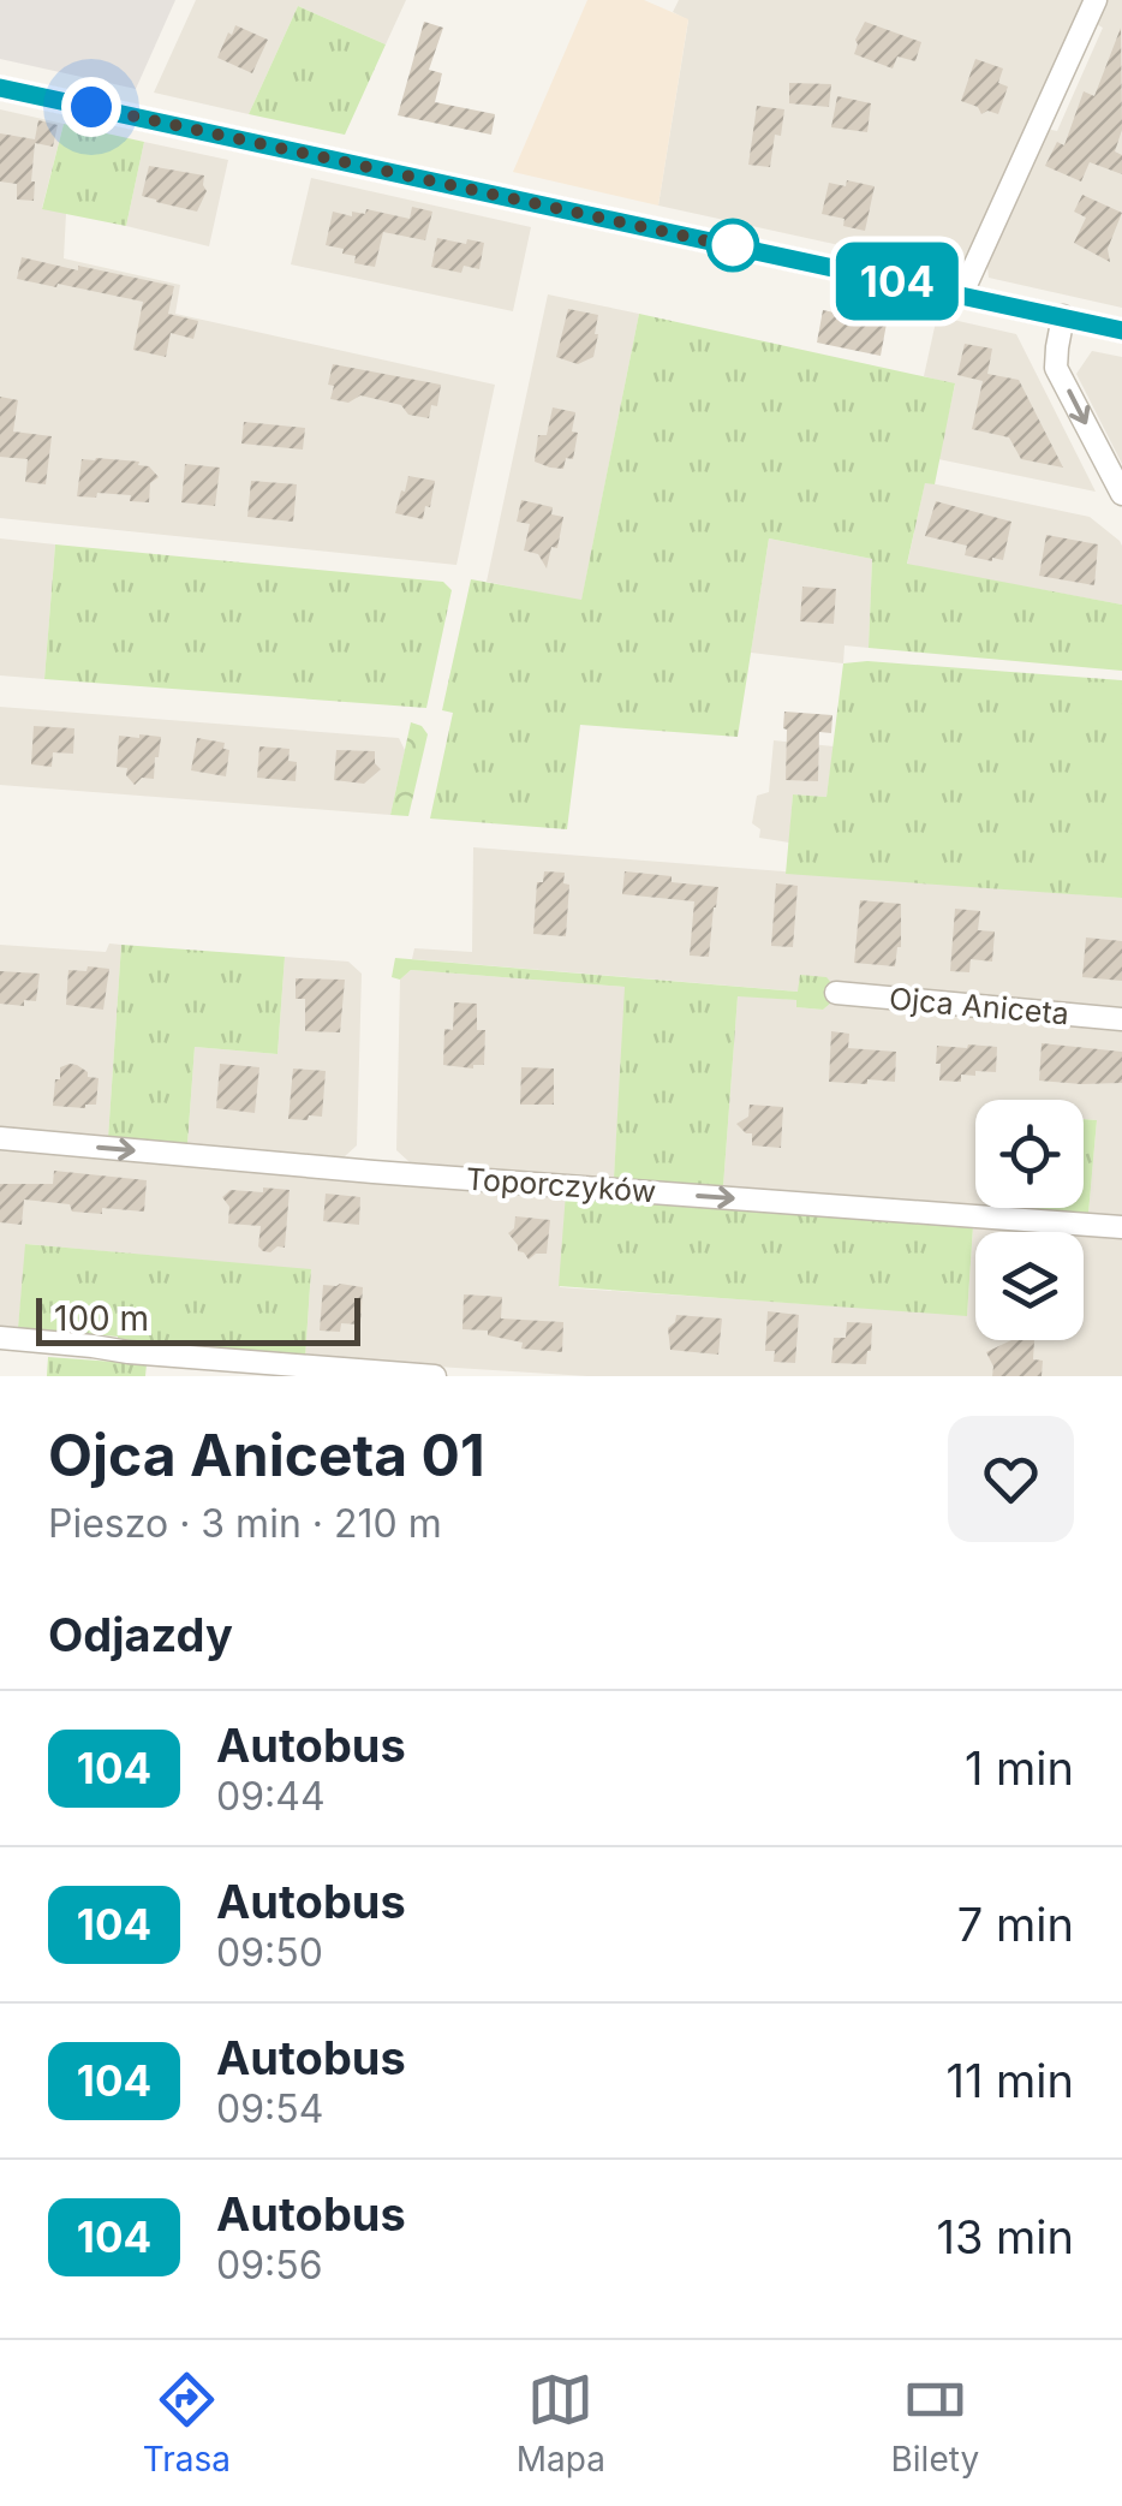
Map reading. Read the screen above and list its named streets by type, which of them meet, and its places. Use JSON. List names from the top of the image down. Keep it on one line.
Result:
{"streets":{"street":["Ojca Aniceta","Toporczyków"]},"one_way":["Toporczyków"],"lines":["bus line 104"],"scale_bar":"100 m","page":{"on_map":"104","scale":"100 m","heading":[["Ojca Aniceta 01","Pieszo · 3 min · 210 m"],"Odjazdy"],"list":[{"mark":"104","name":"Autobus","note":"09:44","value":"1 min"},{"mark":"104","name":"Autobus","note":"09:50","value":"7 min"},{"mark":"104","name":"Autobus","note":"09:54","value":"11 min"},{"mark":"104","name":"Autobus","note":"09:56","value":"13 min"}],"tabs":["Trasa","Mapa","Bilety"]}}
